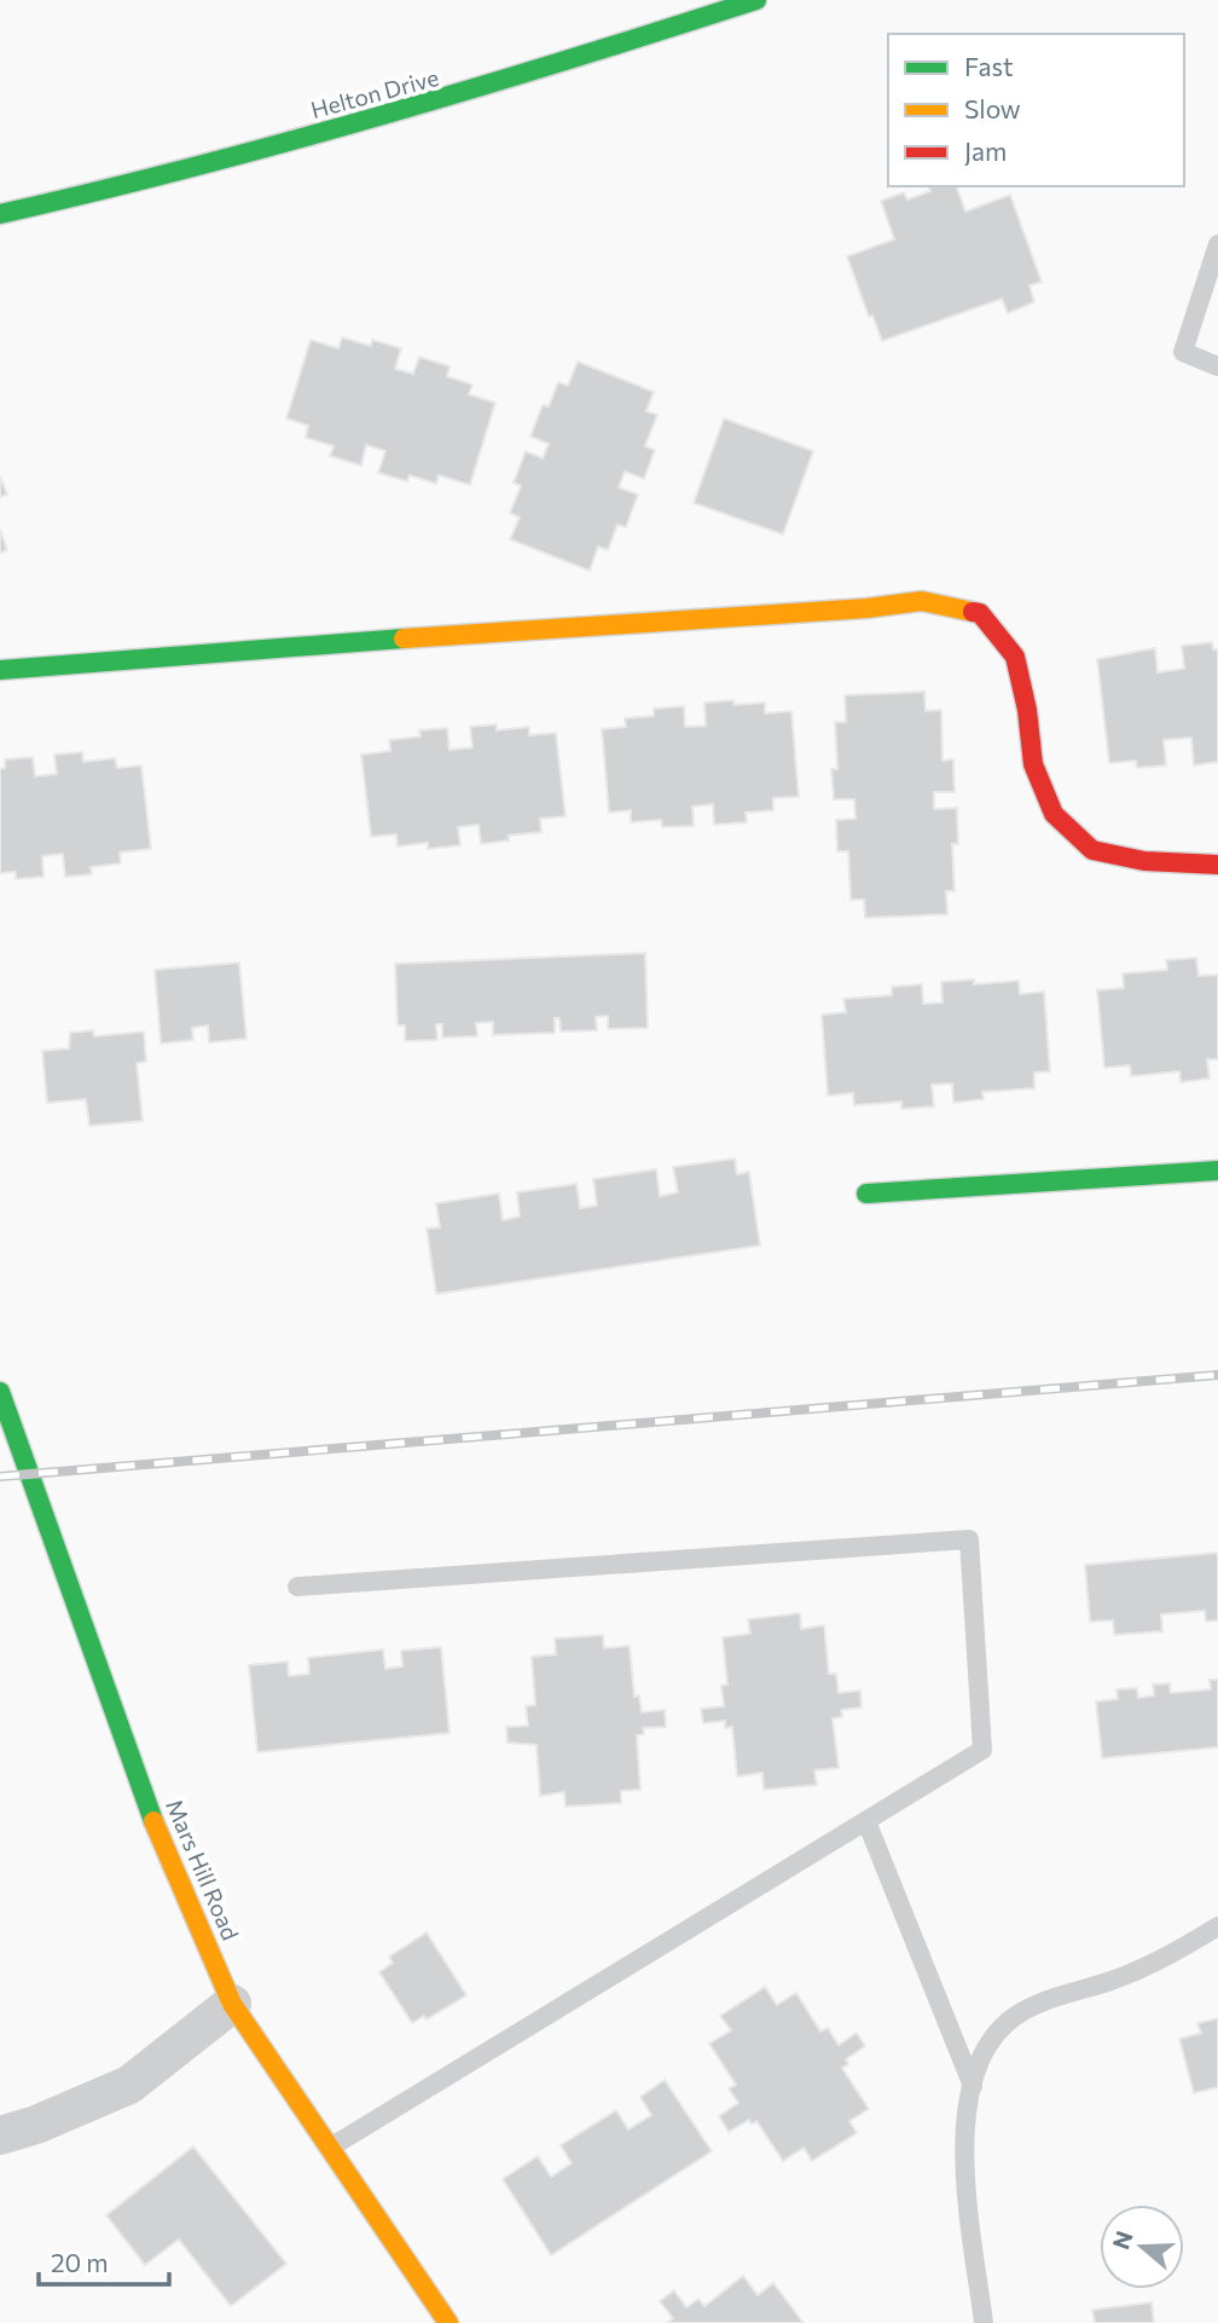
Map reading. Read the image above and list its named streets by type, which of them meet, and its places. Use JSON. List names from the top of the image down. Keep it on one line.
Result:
{"streets":{"street":["Helton Drive","Mars Hill Road"]},"legend":["Fast","Slow","Jam"],"scale_bar":"20 m","north":"left"}
